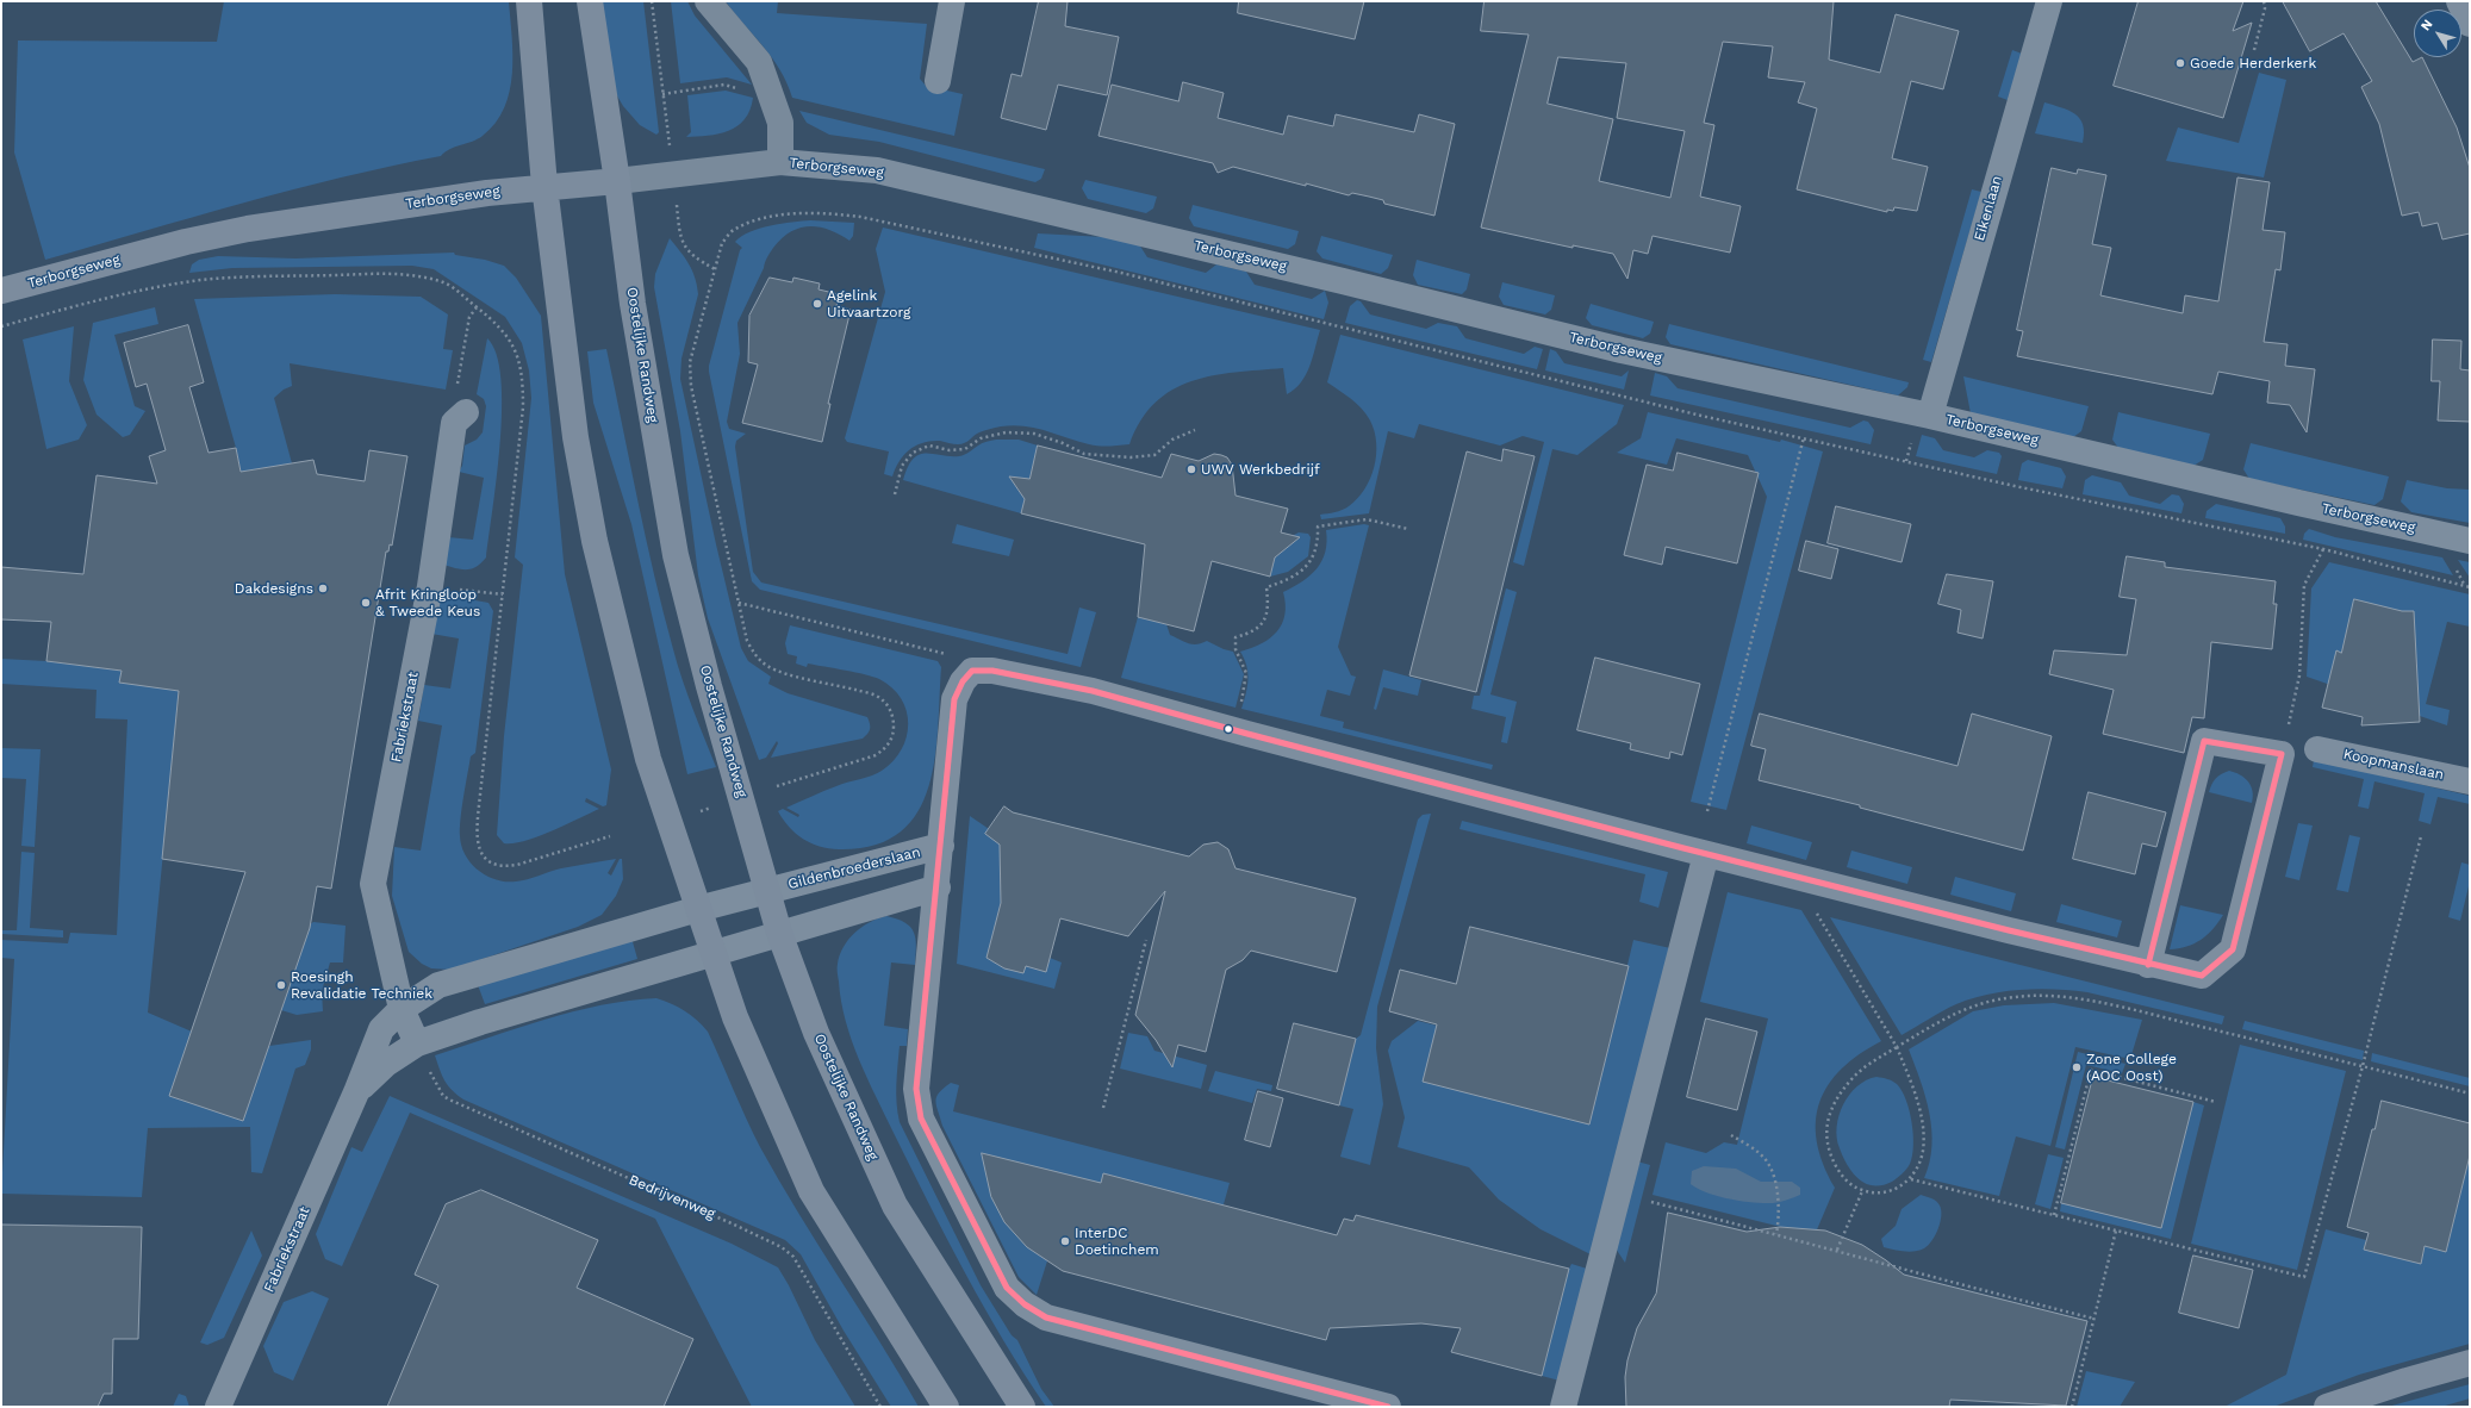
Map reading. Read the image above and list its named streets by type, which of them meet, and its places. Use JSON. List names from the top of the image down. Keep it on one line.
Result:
{"streets":{"main road":["Terborgseweg","Oostelijke Randweg"],"street":["Eikenlaan","Fabriekstraat","Koopmanslaan","Gildenbroederslaan"],"path":["Bedrijvenweg"]},"crossings":[["Terborgseweg","Eikenlaan"],["Terborgseweg","Oostelijke Randweg"],["Oostelijke Randweg","Fabriekstraat"],["Oostelijke Randweg","Gildenbroederslaan"],["Fabriekstraat","Gildenbroederslaan"],["Fabriekstraat","Bedrijvenweg"]],"places":["Goede Herderkerk","Agelink Uitvaartzorg","UWV Werkbedrijf","Dakdesigns","Afrit Kringloop & Tweede Keus","Roesingh Revalidatie Techniek","Zone College (AOC Oost)","InterDC Doetinchem"],"north":"top left"}
